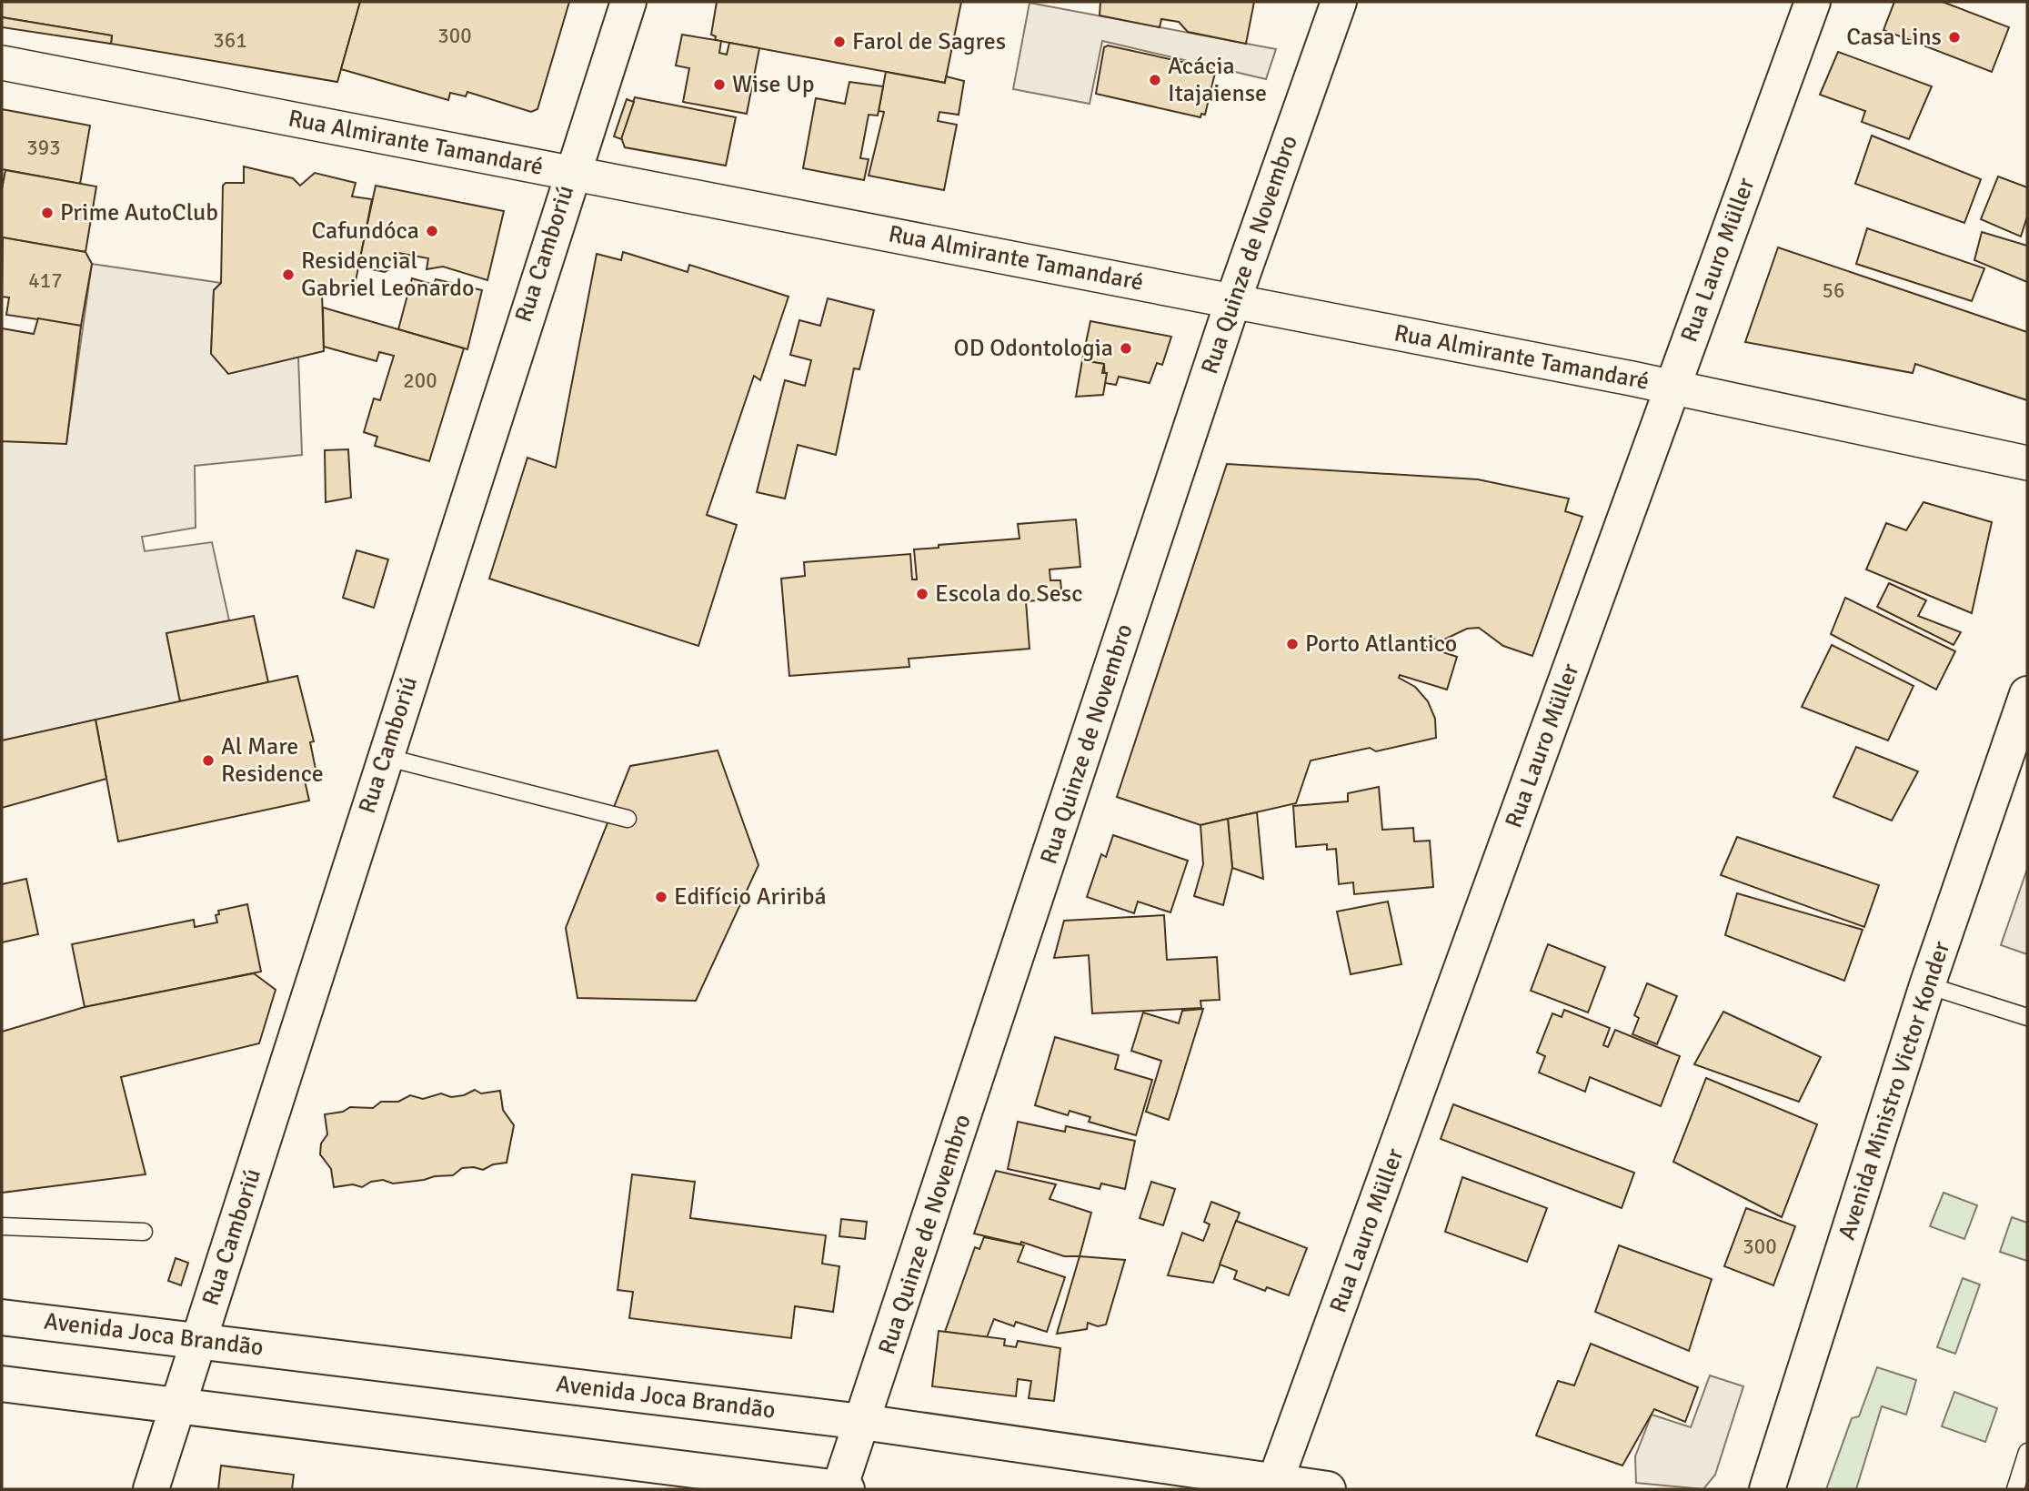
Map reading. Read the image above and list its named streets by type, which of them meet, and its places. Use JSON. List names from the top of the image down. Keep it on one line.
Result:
{"streets":{"main road":["Rua Camboriú","Rua Quinze de Novembro","Rua Lauro Müller","Avenida Ministro Victor Konder","Avenida Joca Brandão"],"street":["Rua Almirante Tamandaré"]},"crossings":[["Rua Almirante Tamandaré","Rua Camboriú"],["Rua Almirante Tamandaré","Rua Quinze de Novembro"],["Rua Almirante Tamandaré","Rua Lauro Müller"],["Rua Camboriú","Avenida Joca Brandão"],["Rua Quinze de Novembro","Avenida Joca Brandão"],["Rua Lauro Müller","Avenida Joca Brandão"]],"places":["Casa Lins","Farol de Sagres","Acácia Itajaiense","Wise Up","Prime AutoClub","Cafundóca","Residencial Gabriel Leonardo","OD Odontologia","Escola do Sesc","Porto Atlantico","Al Mare Residence","Edifício Ariribá"],"house_numbers":["300","361","393","417","56","200","300"]}
